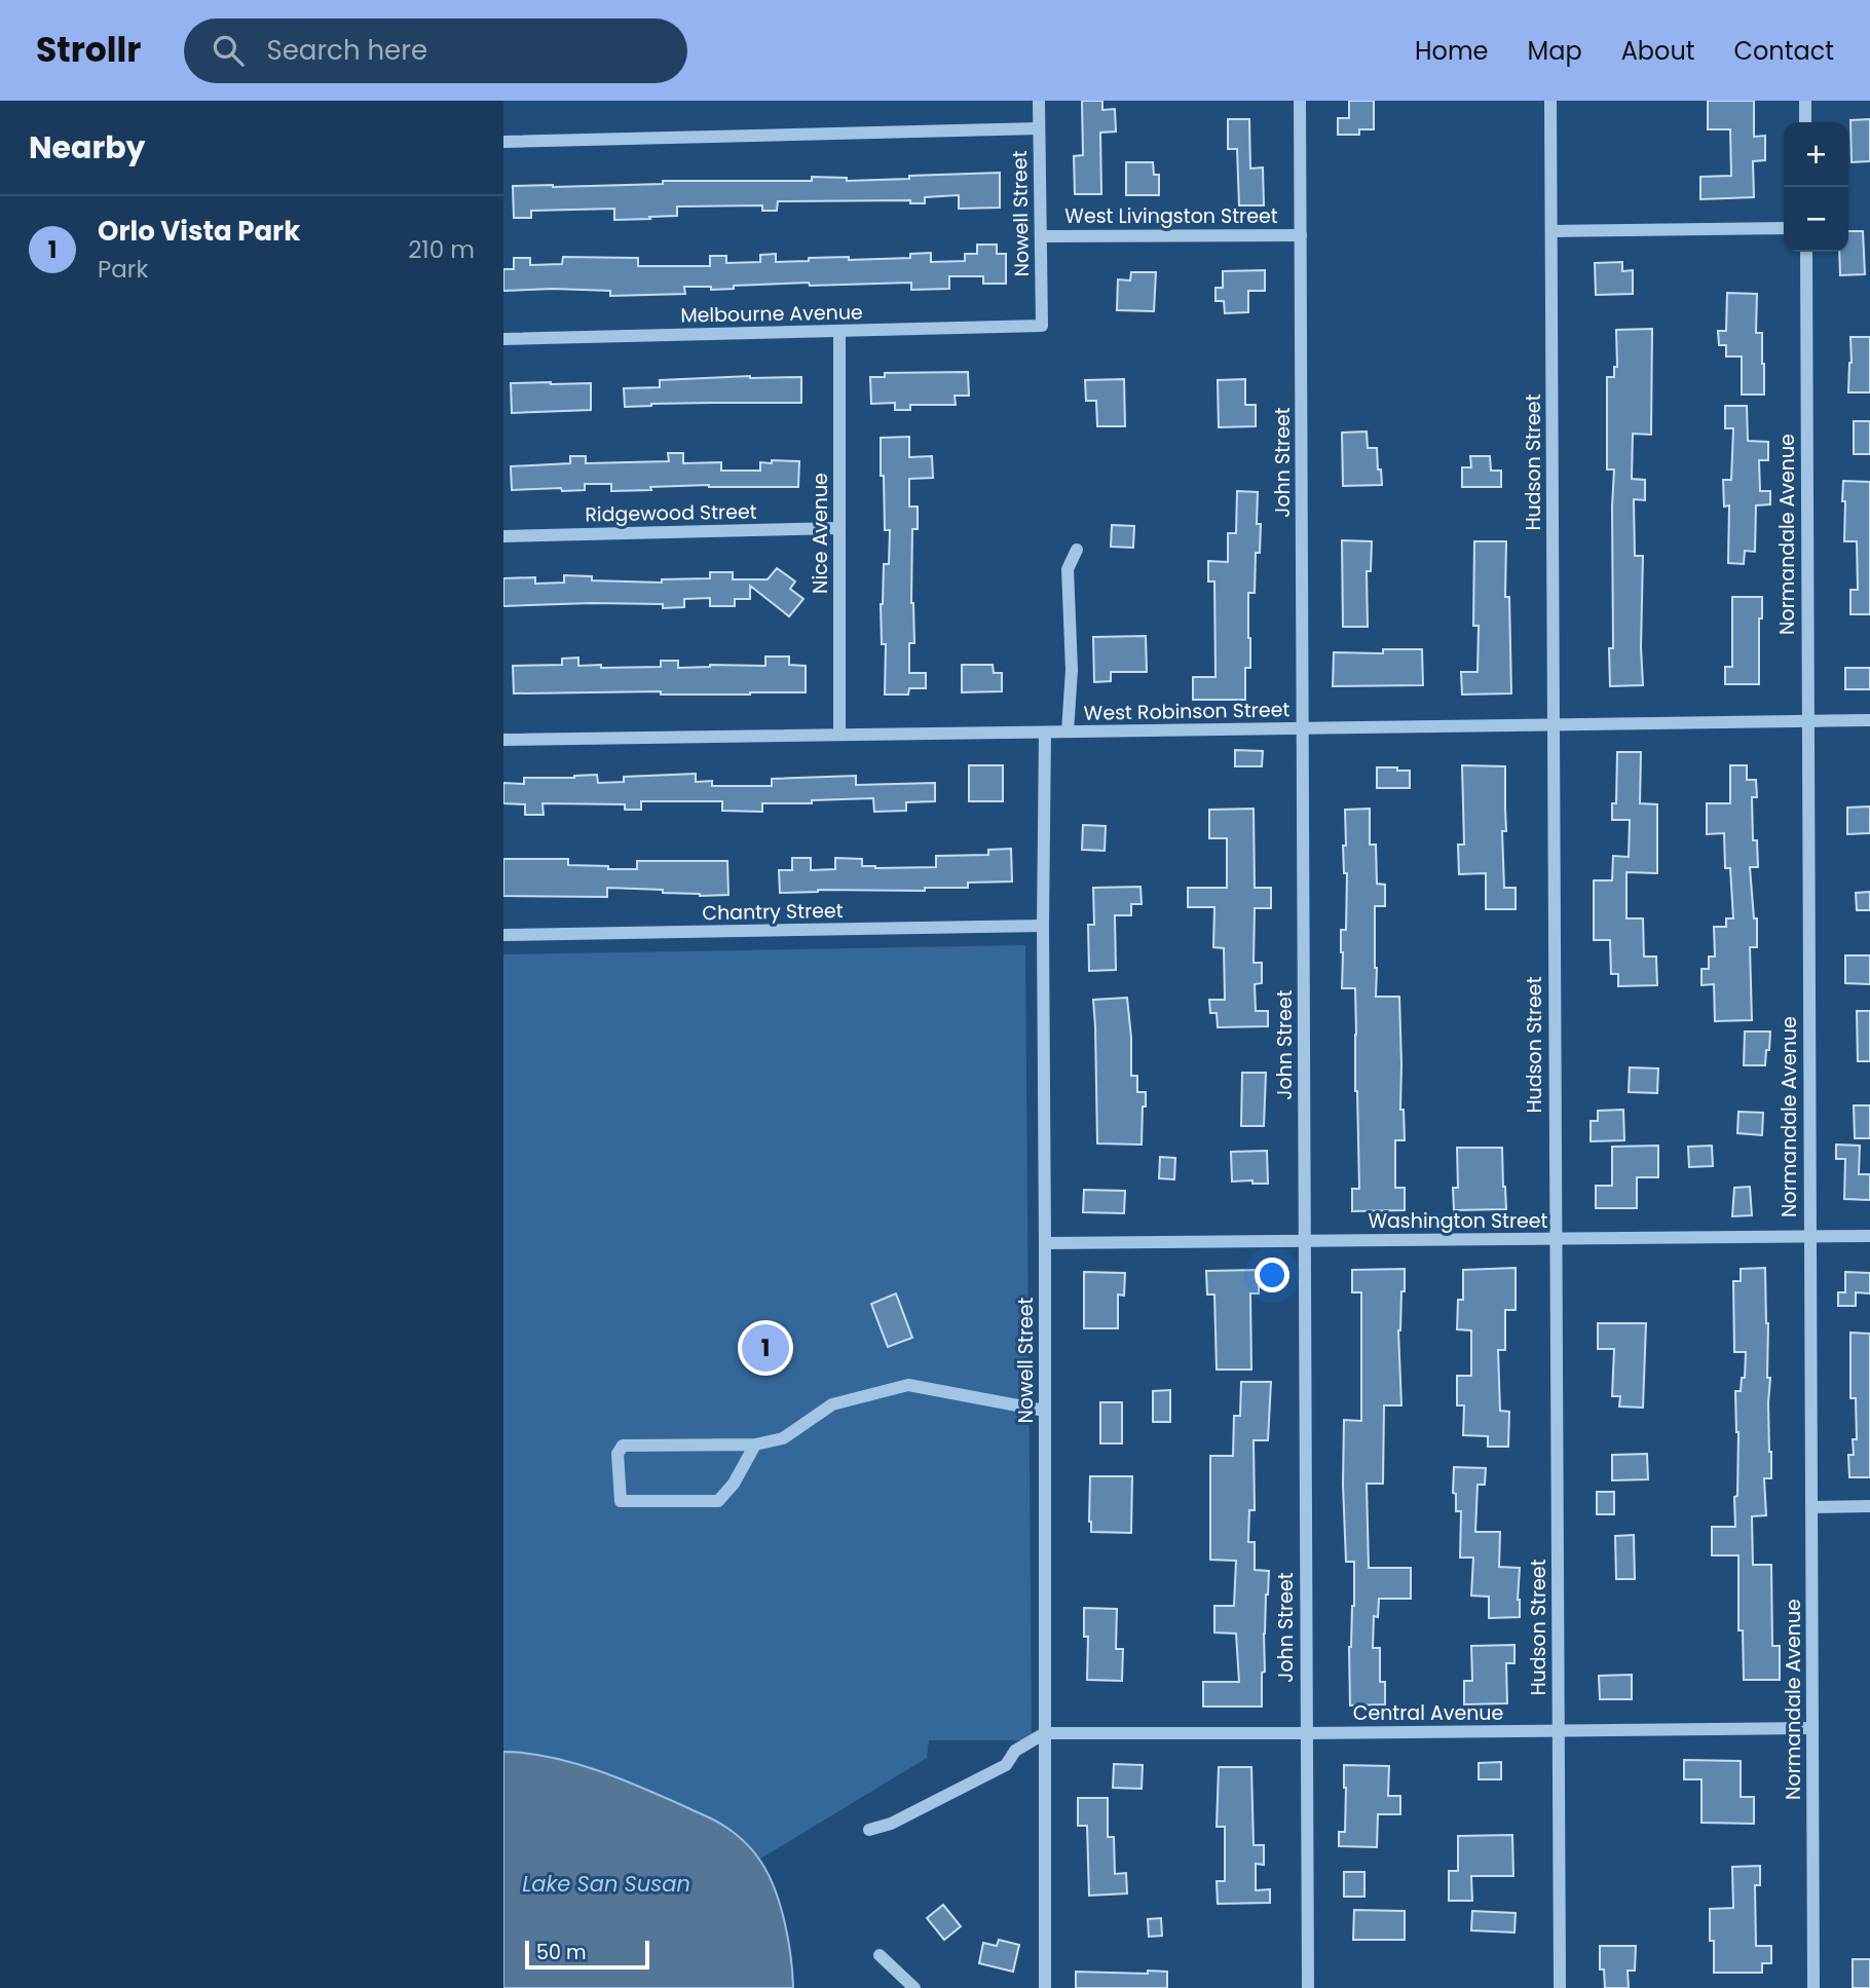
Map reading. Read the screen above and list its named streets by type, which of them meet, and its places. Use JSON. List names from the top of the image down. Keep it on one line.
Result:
{"streets":{"street":["Nowell Street","West Livingston Street","Melbourne Avenue","John Street","Hudson Street","Ridgewood Street","Nice Avenue","Normandale Avenue","West Robinson Street","Chantry Street","Washington Street","Central Avenue"]},"crossings":[["Nowell Street","West Livingston Street"],["Nowell Street","Melbourne Avenue"],["Nowell Street","West Robinson Street"],["Nowell Street","Chantry Street"],["Nowell Street","Washington Street"],["Nowell Street","Central Avenue"],["West Livingston Street","John Street"],["Melbourne Avenue","Nice Avenue"],["John Street","West Robinson Street"],["John Street","Washington Street"],["John Street","Central Avenue"],["Hudson Street","West Robinson Street"],["Hudson Street","Washington Street"],["Hudson Street","Central Avenue"],["Ridgewood Street","Nice Avenue"],["Nice Avenue","West Robinson Street"],["Normandale Avenue","West Robinson Street"],["Normandale Avenue","Washington Street"],["Normandale Avenue","Central Avenue"]],"water":["Lake San Susan"],"scale_bar":"50 m","page":{"header":"Strollr","search":"Search here","nav":["Home","Map","About","Contact"],"heading":"Nearby","map_buttons":["+","−"],"list":[{"mark":"1","name":"Orlo Vista Park","note":"Park","value":"210 m"}],"pins":"1","scale":"50 m"}}
